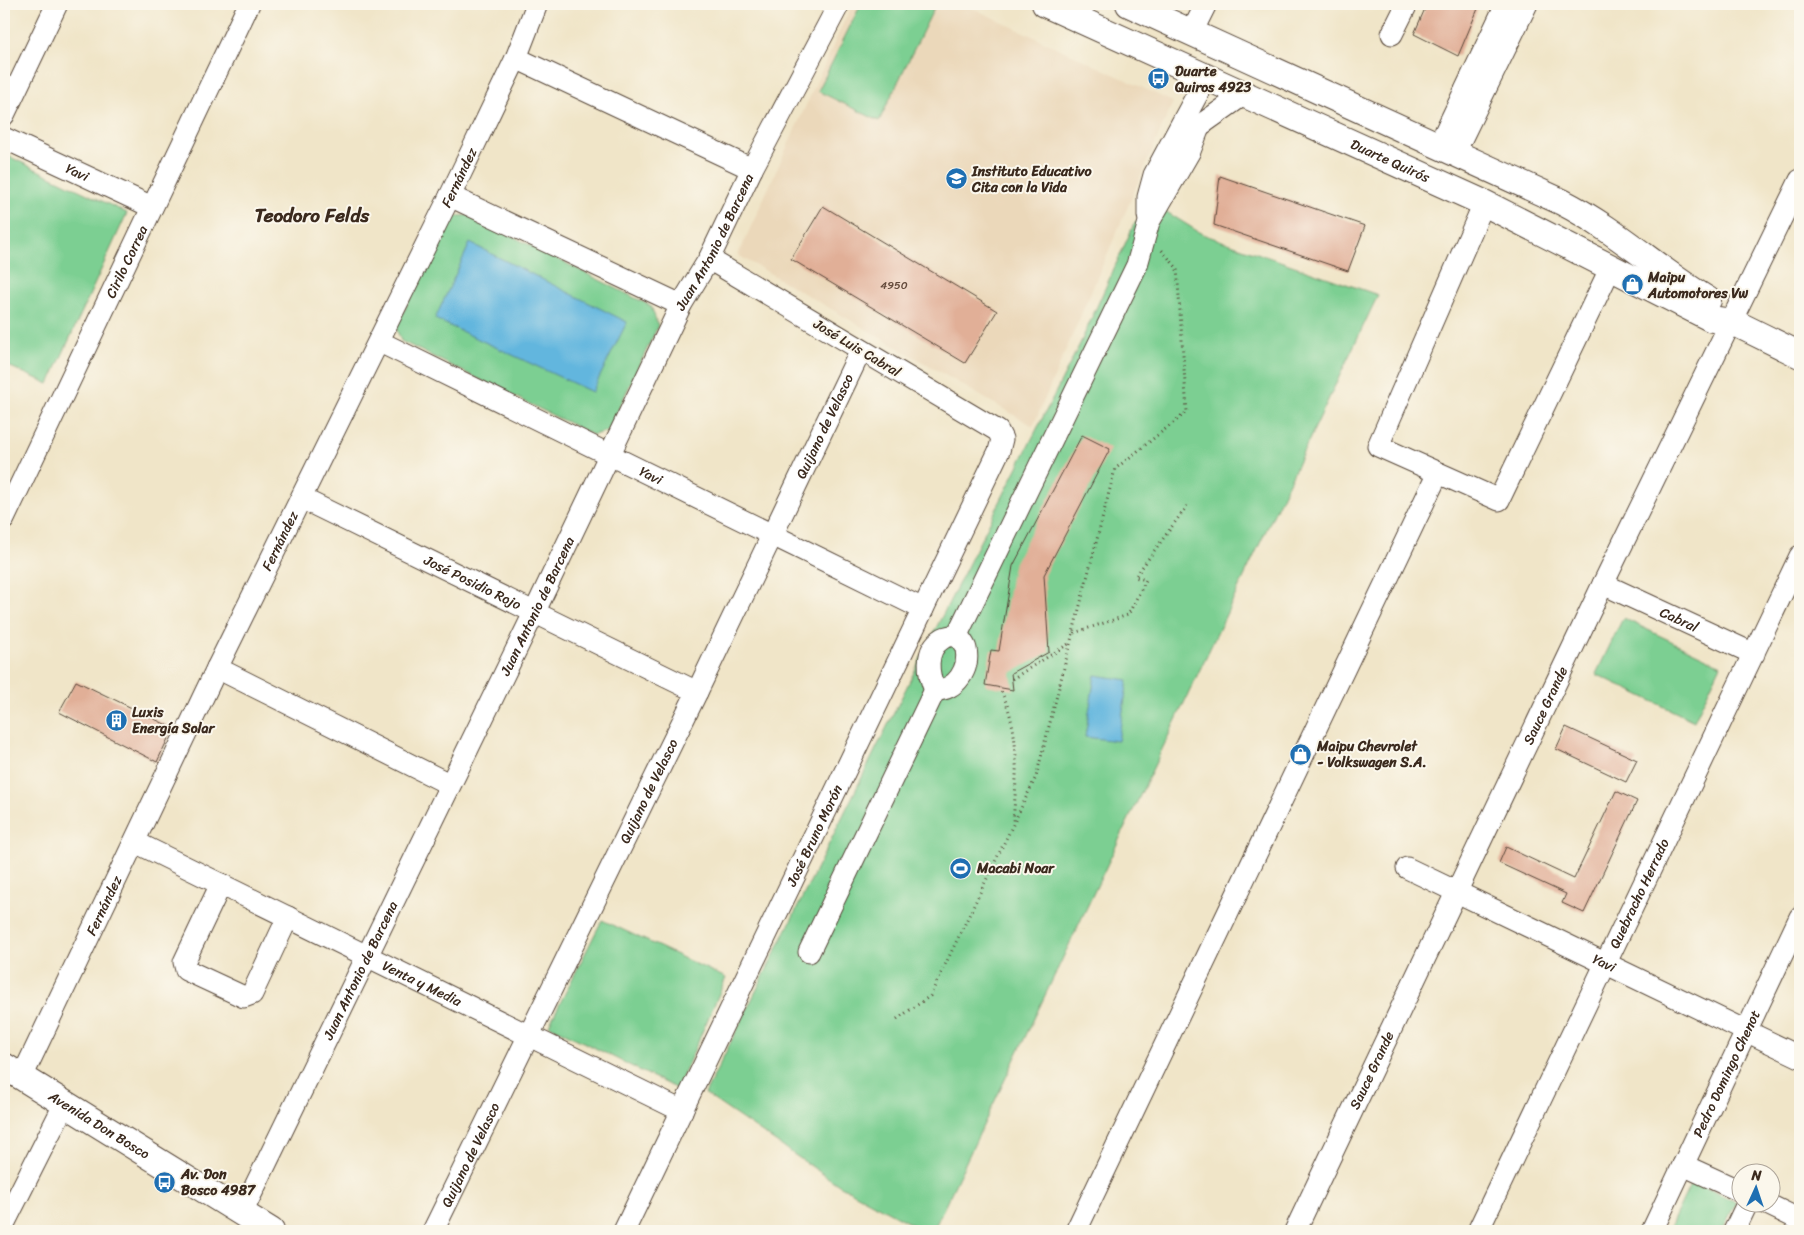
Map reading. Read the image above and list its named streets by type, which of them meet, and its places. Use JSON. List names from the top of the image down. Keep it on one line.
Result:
{"streets":{"main road":["Duarte Quirós","Avenida Don Bosco"],"street":["Yavi","Fernández","Juan Antonio de Barcena","Cirilo Correa","José Luis Cabral","Quijano de Velasco","José Posidio Rojo","Cabral","Sauce Grande","José Bruno Morón","Quebracho Herrado","Venta y Media","Pedro Domingo Chenot"]},"crossings":[["Duarte Quirós","Sauce Grande"],["Yavi","Fernández"],["Yavi","Juan Antonio de Barcena"],["Yavi","Cirilo Correa"],["Yavi","Quijano de Velasco"],["Yavi","Sauce Grande"],["Yavi","José Bruno Morón"],["Yavi","Quebracho Herrado"],["Yavi","Pedro Domingo Chenot"],["Fernández","José Posidio Rojo"],["Fernández","Venta y Media"],["Fernández","Avenida Don Bosco"],["Juan Antonio de Barcena","José Luis Cabral"],["Juan Antonio de Barcena","José Posidio Rojo"],["Juan Antonio de Barcena","Venta y Media"],["Juan Antonio de Barcena","Avenida Don Bosco"],["José Luis Cabral","Quijano de Velasco"],["José Luis Cabral","José Bruno Morón"],["Quijano de Velasco","José Posidio Rojo"],["Quijano de Velasco","Venta y Media"],["Cabral","Sauce Grande"],["Cabral","Quebracho Herrado"],["José Bruno Morón","Venta y Media"]],"districts":["Teodoro Felds"],"places":{"bus stop":["Duarte Quiros 4923","Av. Don Bosco 4987"],"school or university":["Instituto Educativo Cita con la Vida"],"shop":["Maipu Automotores Vw","Maipu Chevrolet - Volkswagen S.A."],"building":["Luxis Energía Solar"],"sports":["Macabi Noar"]},"house_numbers":["4950"],"north":"top"}
